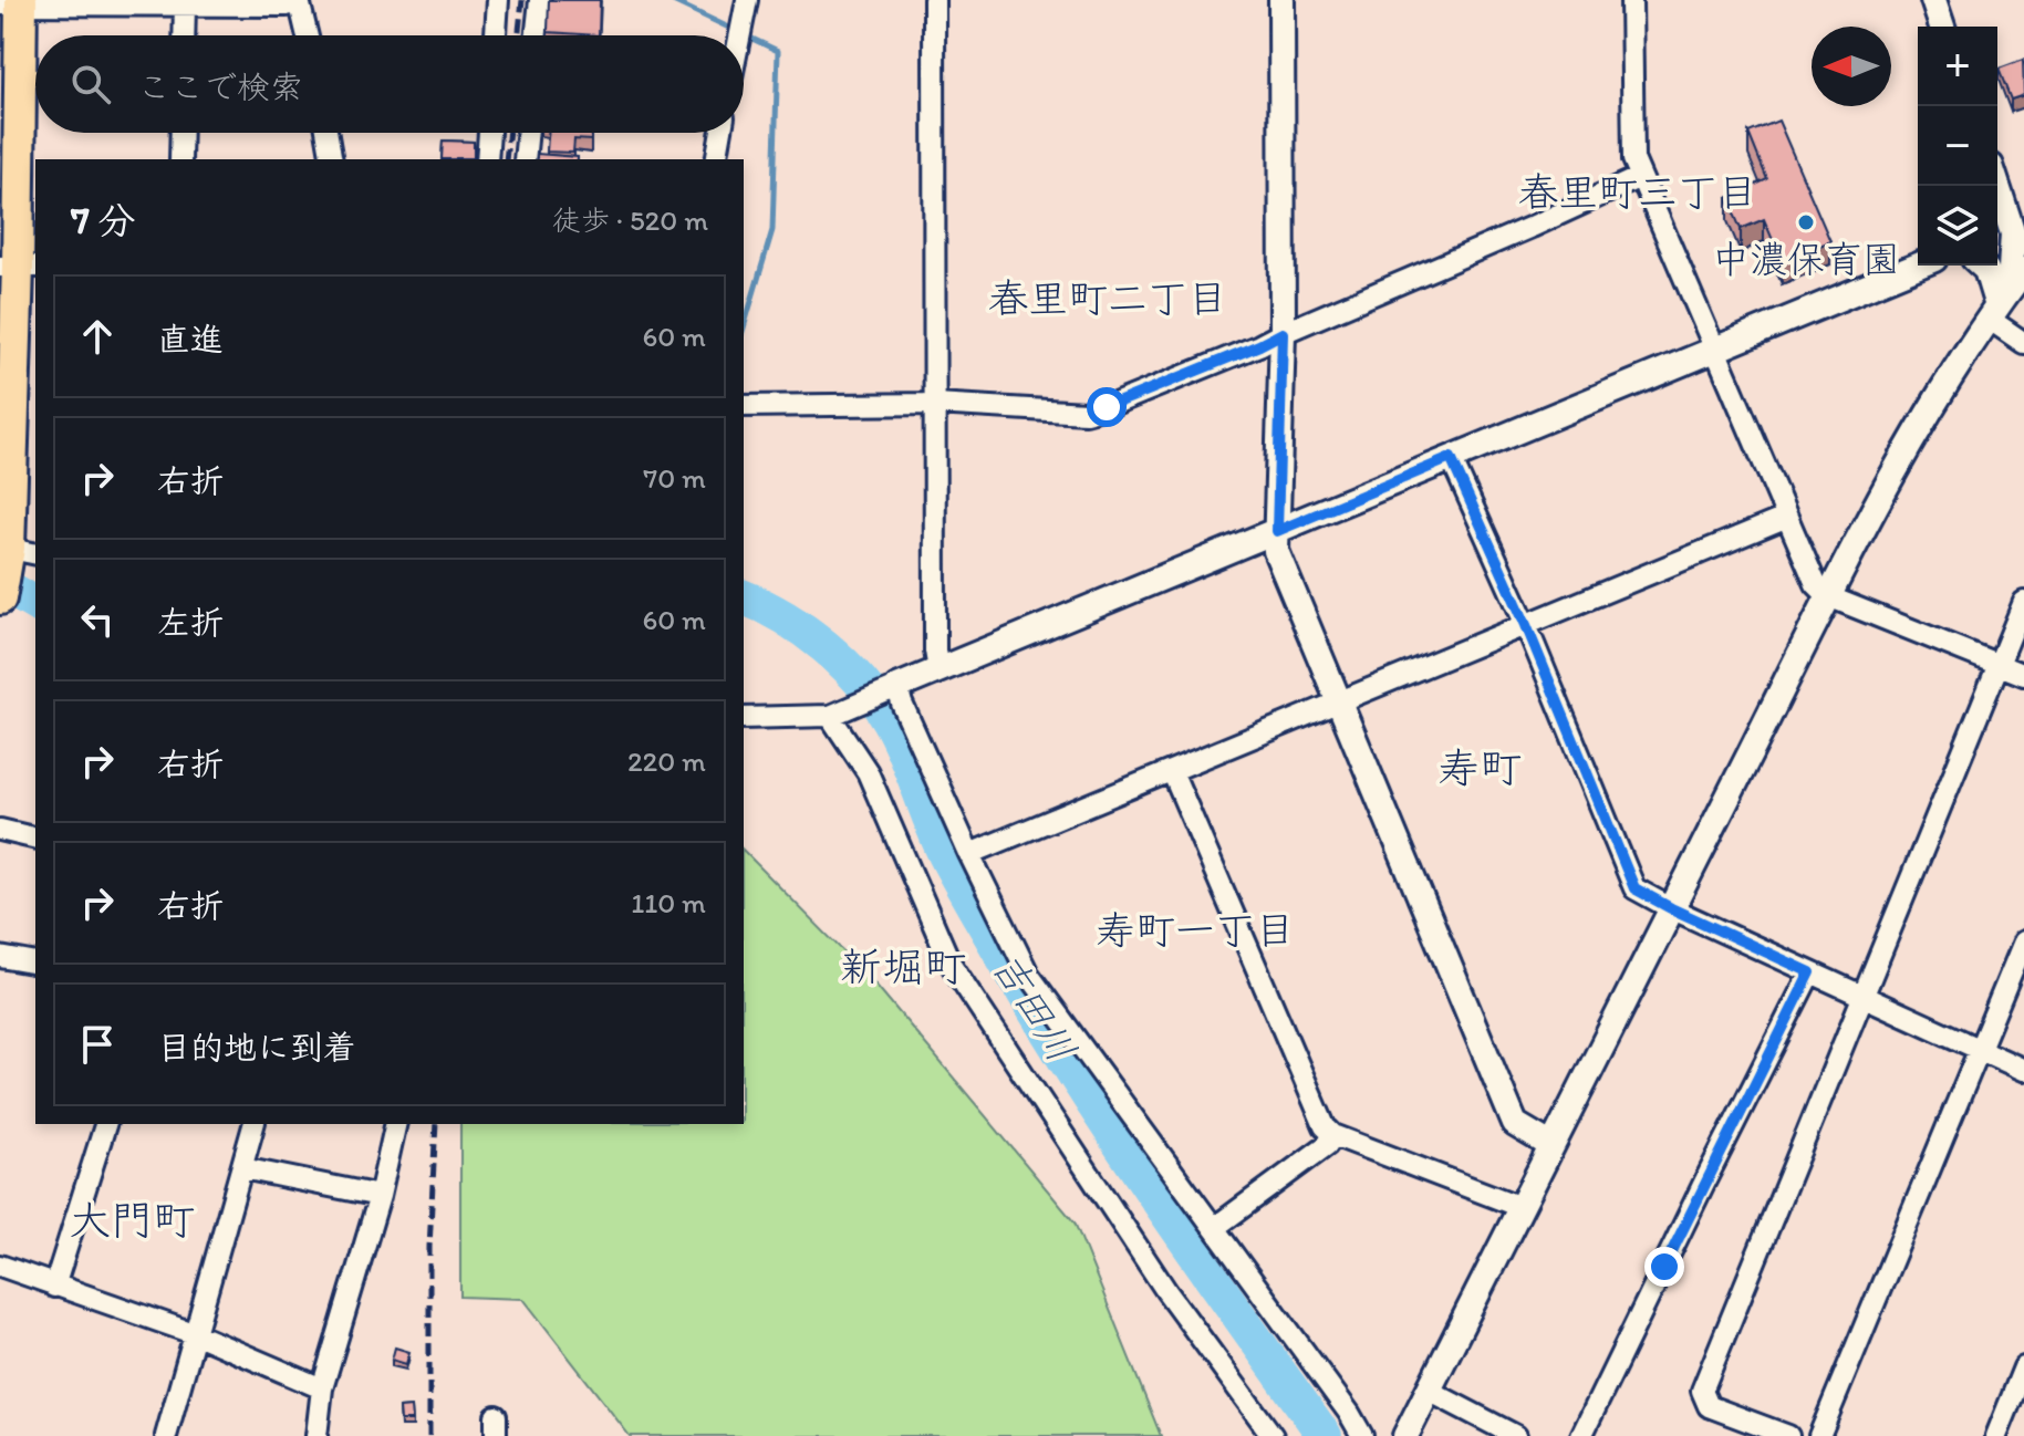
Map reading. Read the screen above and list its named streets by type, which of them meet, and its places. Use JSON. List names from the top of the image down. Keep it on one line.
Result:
{"districts":["春里町三丁目","春里町二丁目","寿町","寿町一丁目","新堀町","大門町"],"water":["吉田川"],"places":["中濃保育園"],"north":"left","page":{"map_buttons":["+","−"],"search":"ここで検索","heading":["7 分","徒歩 · 520 m"],"list":[["直進","60 m"],["右折","70 m"],["左折","60 m"],["右折","220 m"],["右折","110 m"],"目的地に到着"]}}
